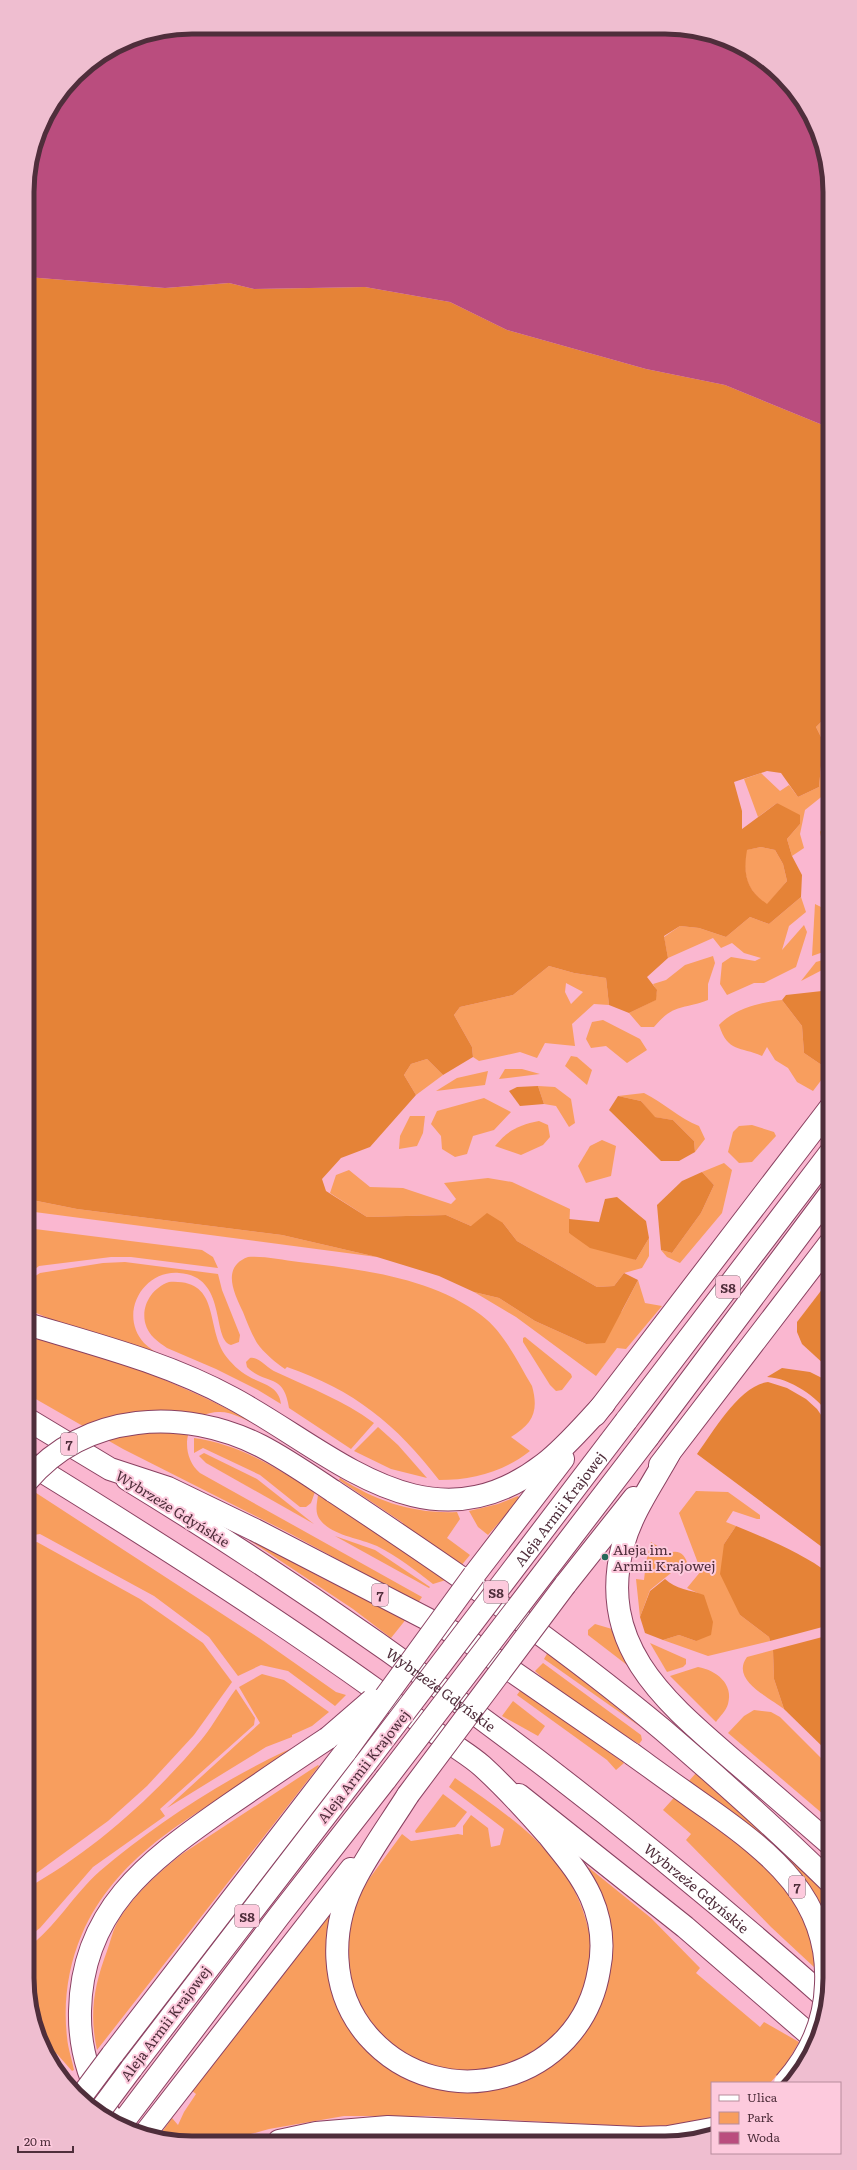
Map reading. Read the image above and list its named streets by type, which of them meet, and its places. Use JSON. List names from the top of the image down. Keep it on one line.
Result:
{"streets":{"main road":["S8","7","Wybrzeże Gdyńskie","Aleja Armii Krajowej"]},"crossings":[["7","Wybrzeże Gdyńskie"]],"places":["Aleja im. Armii Krajowej"],"legend":["Ulica","Park","Woda"],"scale_bar":"20 m"}
